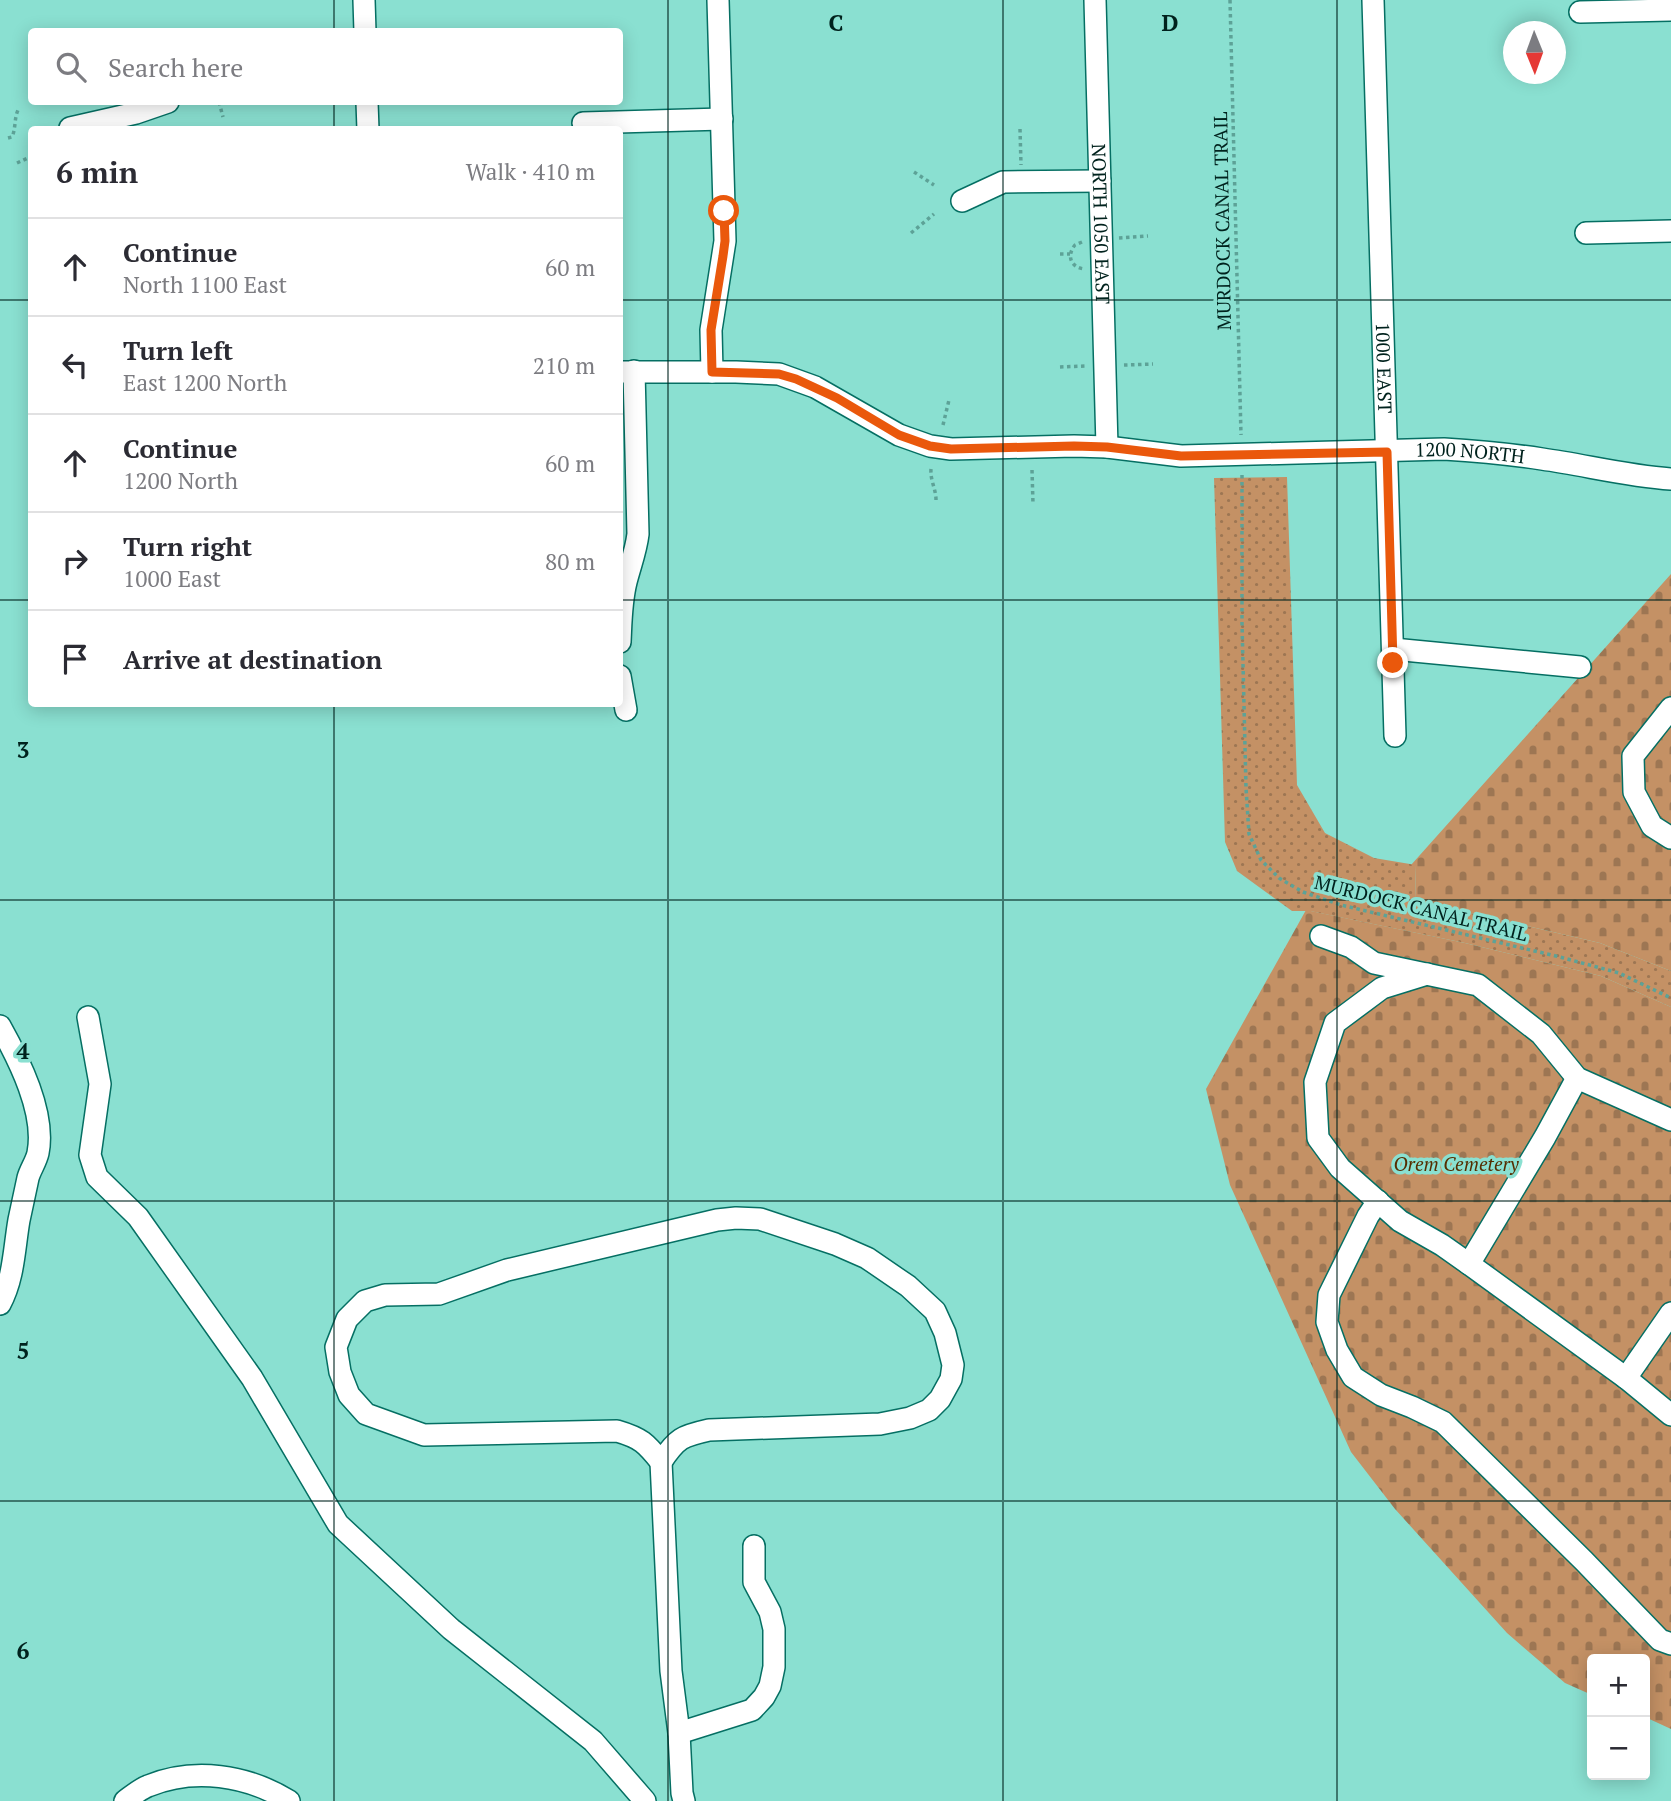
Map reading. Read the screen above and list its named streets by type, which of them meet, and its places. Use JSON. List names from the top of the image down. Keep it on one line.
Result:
{"streets":{"street":["NORTH 1050 EAST","1000 EAST","1200 NORTH"],"path":["MURDOCK CANAL TRAIL"]},"crossings":[["MURDOCK CANAL TRAIL","1200 NORTH"],["NORTH 1050 EAST","1200 NORTH"],["1000 EAST","1200 NORTH"]],"parks":["Orem Cemetery"],"north":"bottom","page":{"search":"Search here","heading":["6 min","Walk · 410 m"],"list":[["Continue","North 1100 East","60 m"],["Turn left","East 1200 North","210 m"],["Continue","1200 North","60 m"],["Turn right","1000 East","80 m"],"Arrive at destination"],"map_buttons":["+","−"]},"grid":{"columns":["C","D"],"rows":["3","4","5","6"]}}
